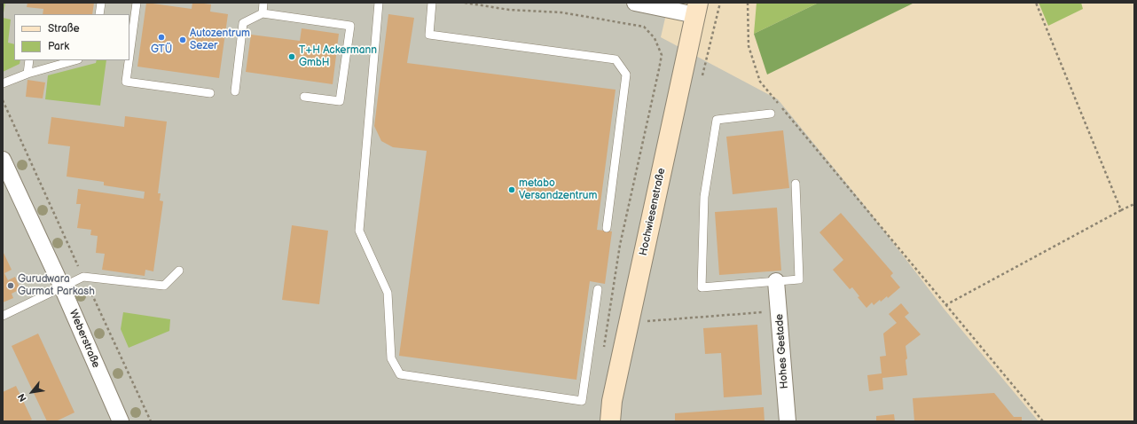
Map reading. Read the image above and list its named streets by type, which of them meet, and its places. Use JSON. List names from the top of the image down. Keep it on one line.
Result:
{"streets":{"street":["Hochwiesenstraße","Weberstraße","Hohes Gestade"]},"places":["GTÜ","Autozentrum Sezer","T+H Ackermann GmbH","metabo Versandzentrum","Gurudwara Gurmat Parkash"],"legend":["Straße","Park"],"north":"bottom left"}
